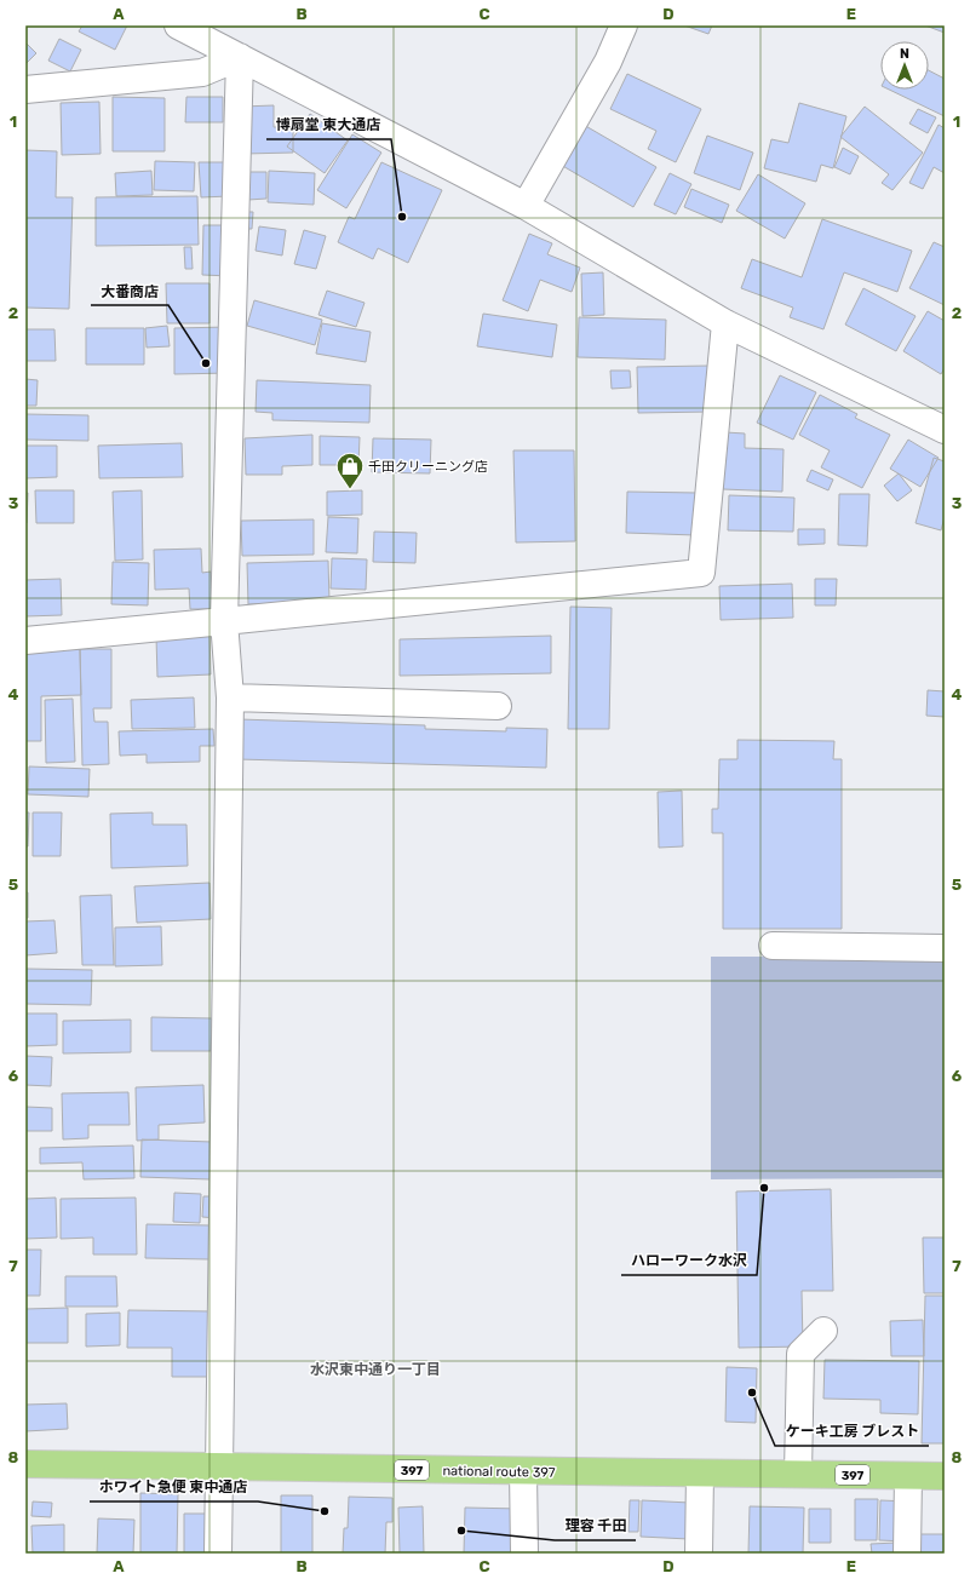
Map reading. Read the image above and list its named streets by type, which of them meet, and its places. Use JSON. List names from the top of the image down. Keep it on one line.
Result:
{"streets":{"highway":["397","national route 397"]},"districts":["水沢東中通り一丁目"],"places":{"other":["博扇堂 東大通店","大番商店","ハローワーク水沢","ケーキ工房 ブレスト","ホワイト急便 東中通店","理容 千田"],"shop":["千田クリーニング店"]},"north":"top","grid":{"columns":["A","B","C","D","E"],"rows":["1","2","3","4","5","6","7","8"]}}
